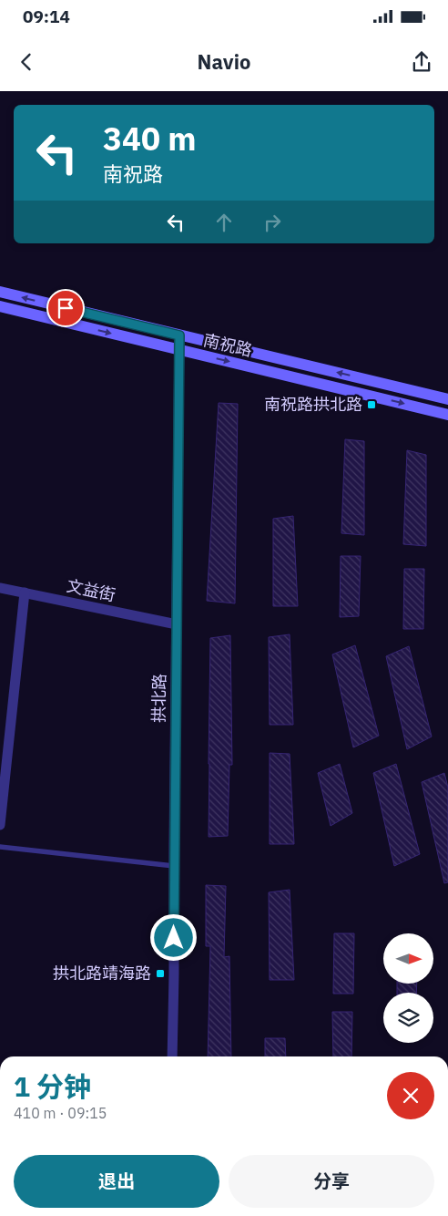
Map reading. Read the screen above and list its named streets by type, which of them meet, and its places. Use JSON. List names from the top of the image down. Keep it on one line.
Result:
{"streets":{"main road":["南祝路"],"street":["文益街","拱北路"]},"crossings":[["南祝路","拱北路"],["文益街","拱北路"]],"places":{"transit":["南祝路拱北路","拱北路靖海路"]},"north":"right","page":{"status":"09:14","header":"Navio","turn":["340 m","南祝路"],"heading":["1 分钟","410 m · 09:15"],"buttons":["退出","分享"]}}
